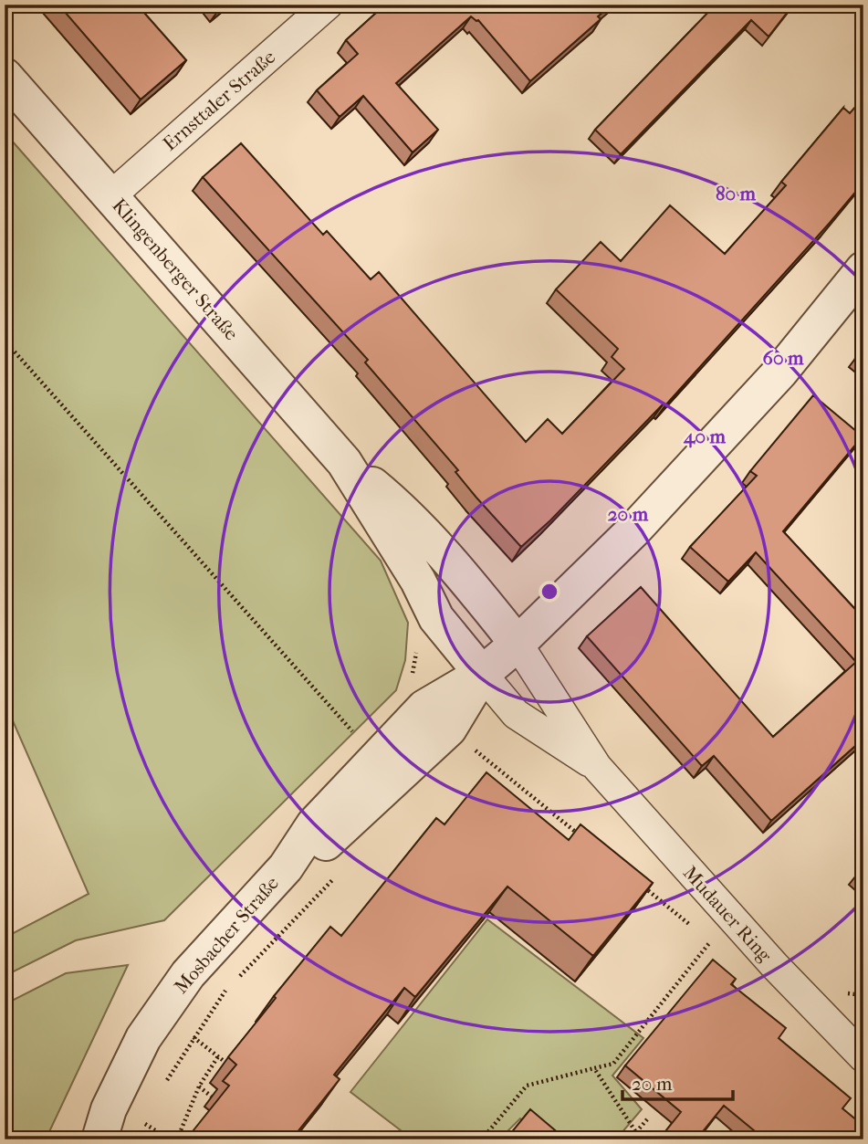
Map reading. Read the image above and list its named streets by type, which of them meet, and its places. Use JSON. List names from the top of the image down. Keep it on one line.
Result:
{"streets":{"street":["Ernsttaler Straße","Klingenberger Straße","Mudauer Ring","Mosbacher Straße"]},"crossings":[["Ernsttaler Straße","Klingenberger Straße"],["Klingenberger Straße","Mudauer Ring"],["Klingenberger Straße","Mosbacher Straße"],["Mudauer Ring","Mosbacher Straße"]],"scale_bar":"20 m","rings":["80 m","60 m","40 m","20 m"]}
